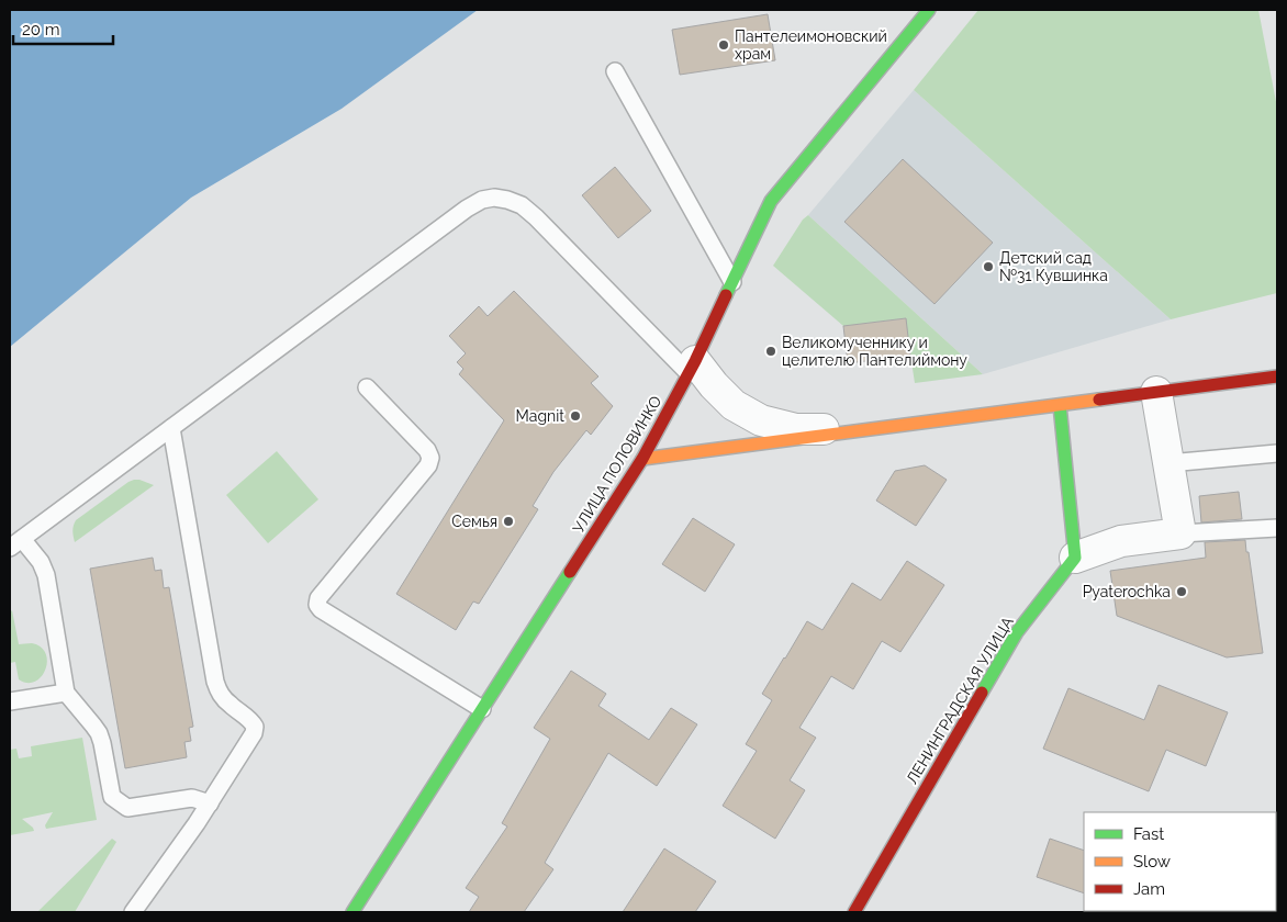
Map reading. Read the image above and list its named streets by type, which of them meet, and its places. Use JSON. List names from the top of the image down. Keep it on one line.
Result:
{"streets":{"street":["УЛИЦА ПОЛОВИНКО","ЛЕНИНГРАДСКАЯ УЛИЦА"]},"places":["Пантелеимоновский храм","Детский сад №31 Кувшинка","Великомученнику и целителю Пантелиймону","Magnit","Семья","Pyaterochka"],"legend":["Fast","Slow","Jam"],"scale_bar":"20 m"}
